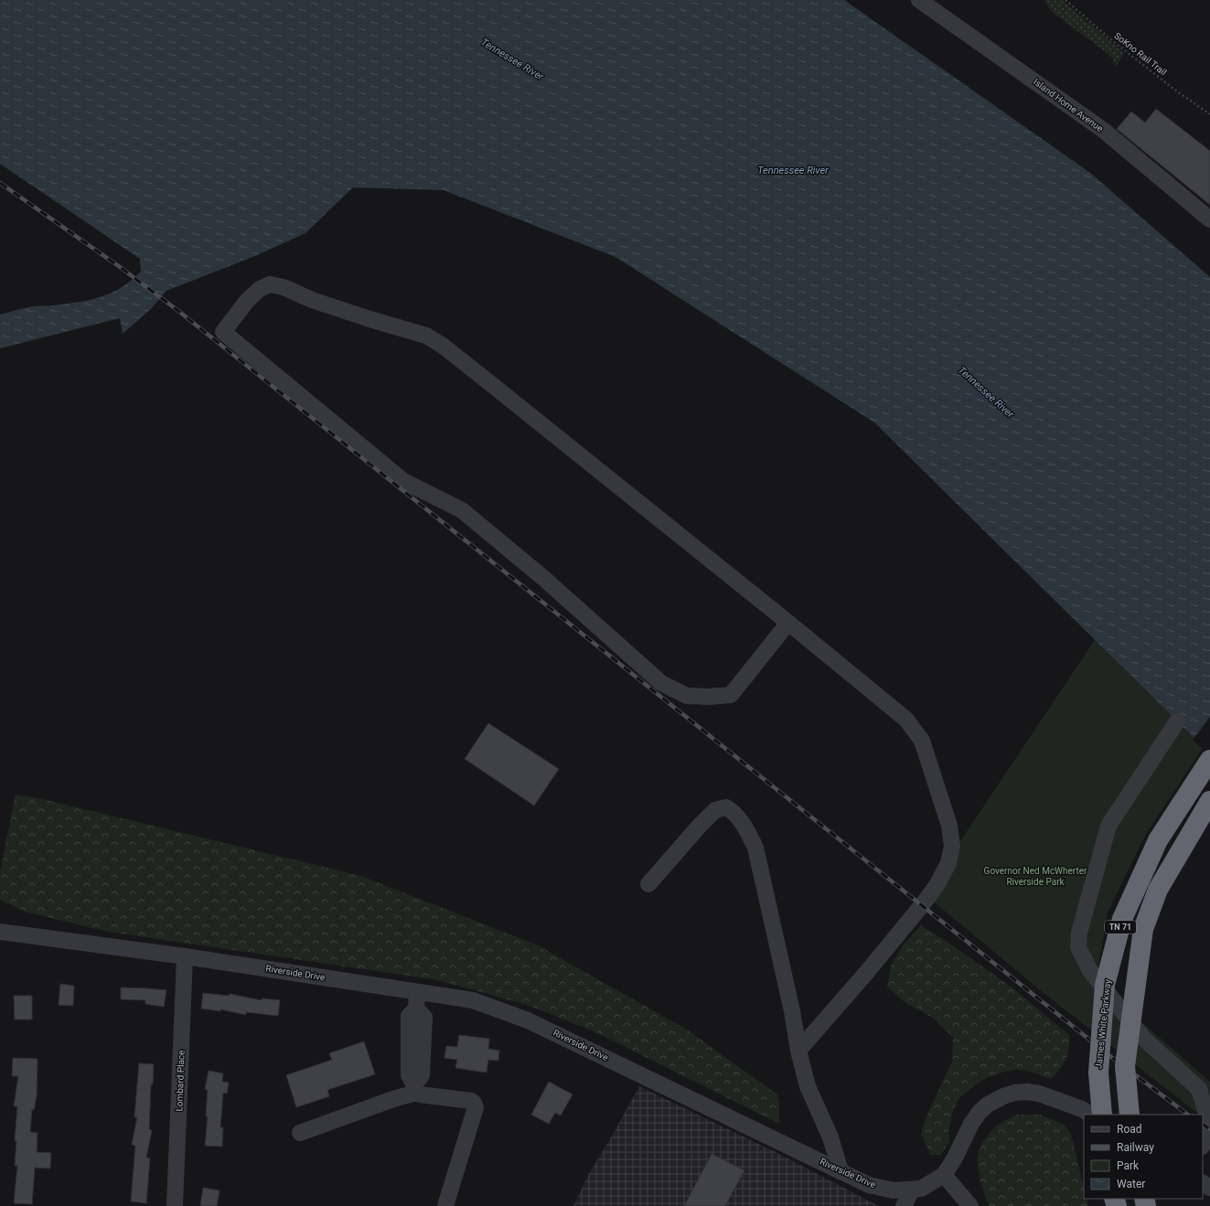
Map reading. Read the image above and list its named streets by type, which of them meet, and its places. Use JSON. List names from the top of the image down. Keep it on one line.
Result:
{"streets":{"highway":["TN 71","James White Parkway"],"street":["Island Home Avenue","Riverside Drive","Lombard Place"],"path":["SoKno Rail Trail"]},"crossings":[["Riverside Drive","Lombard Place"]],"water":["Tennessee River"],"parks":["Governor Ned McWherter Riverside Park"],"legend":["Road","Railway","Park","Water"]}
